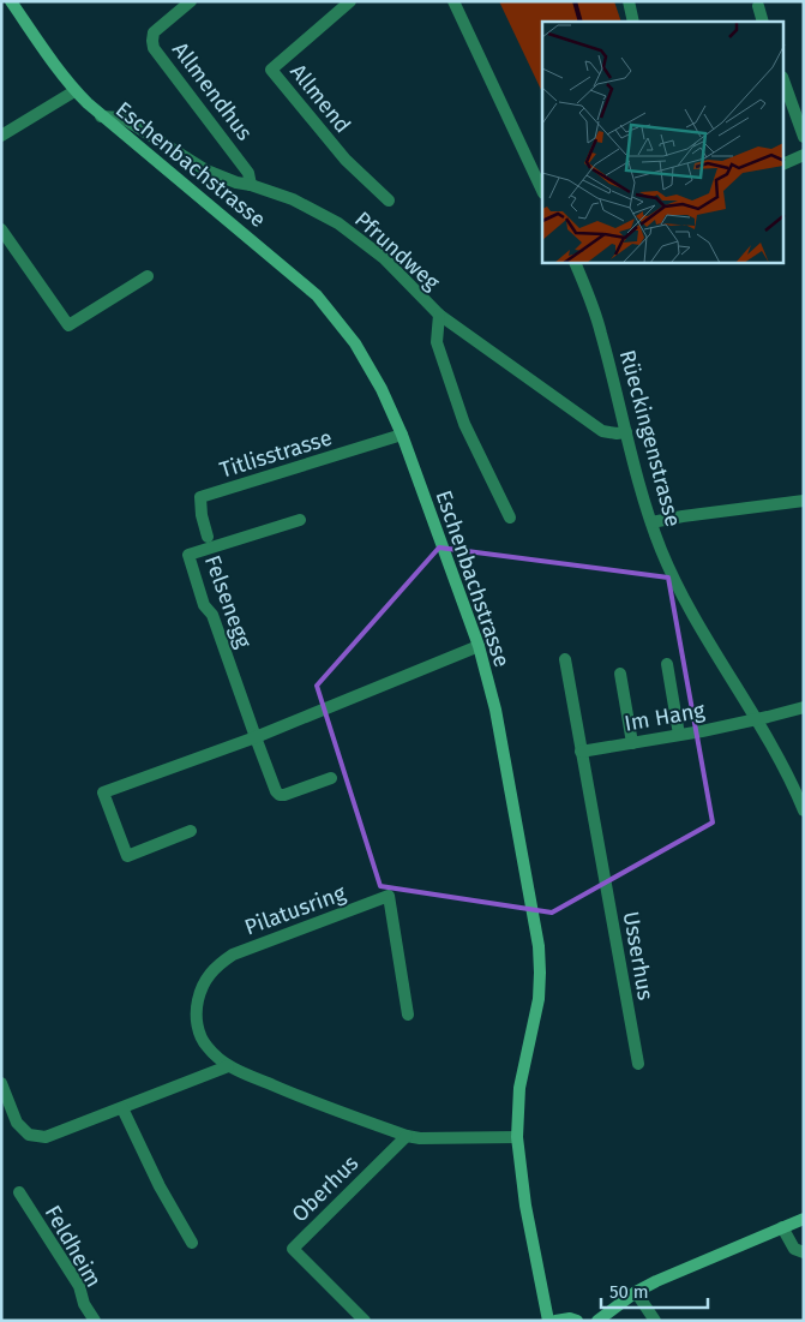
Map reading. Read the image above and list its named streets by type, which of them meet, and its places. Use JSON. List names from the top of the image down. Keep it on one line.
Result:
{"streets":{"street":["Allmendhus","Allmend","Eschenbachstrasse","Pfrundweg","Rüeckingenstrasse","Titlisstrasse","Felsenegg","Im Hang","Pilatusring","Usserhus","Oberhus","Feldheim"]},"crossings":[["Allmendhus","Pfrundweg"],["Eschenbachstrasse","Pfrundweg"],["Eschenbachstrasse","Titlisstrasse"],["Eschenbachstrasse","Pilatusring"],["Pfrundweg","Rüeckingenstrasse"],["Rüeckingenstrasse","Im Hang"],["Im Hang","Usserhus"],["Pilatusring","Oberhus"]],"scale_bar":"50 m"}
